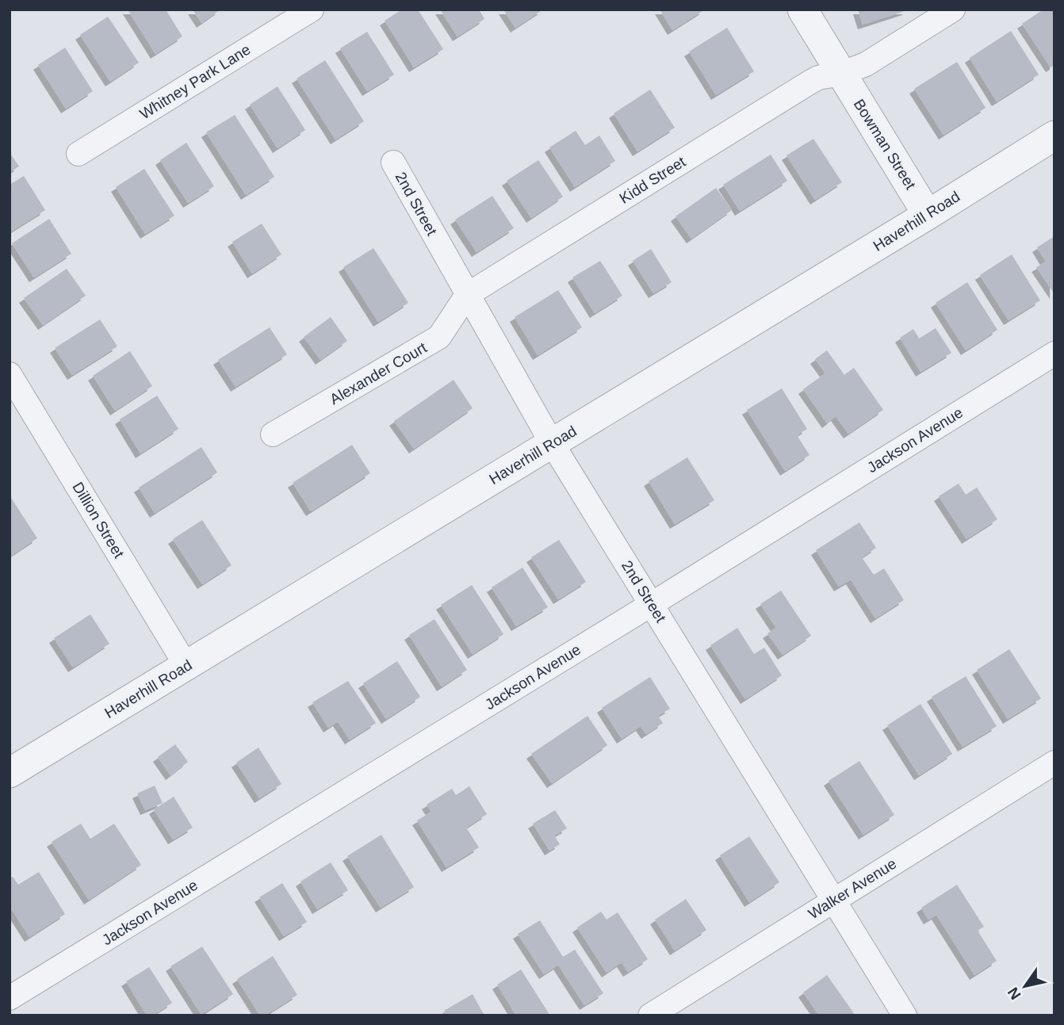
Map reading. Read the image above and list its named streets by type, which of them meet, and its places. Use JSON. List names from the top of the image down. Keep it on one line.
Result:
{"streets":{"street":["Whitney Park Lane","Bowman Street","Kidd Street","2nd Street","Haverhill Road","Alexander Court","Jackson Avenue","Dillion Street","Walker Avenue"]},"crossings":[["Bowman Street","Kidd Street"],["Bowman Street","Haverhill Road"],["Kidd Street","2nd Street"],["Kidd Street","Alexander Court"],["2nd Street","Haverhill Road"],["2nd Street","Alexander Court"],["2nd Street","Jackson Avenue"],["2nd Street","Walker Avenue"],["Haverhill Road","Dillion Street"]],"north":"bottom left"}
